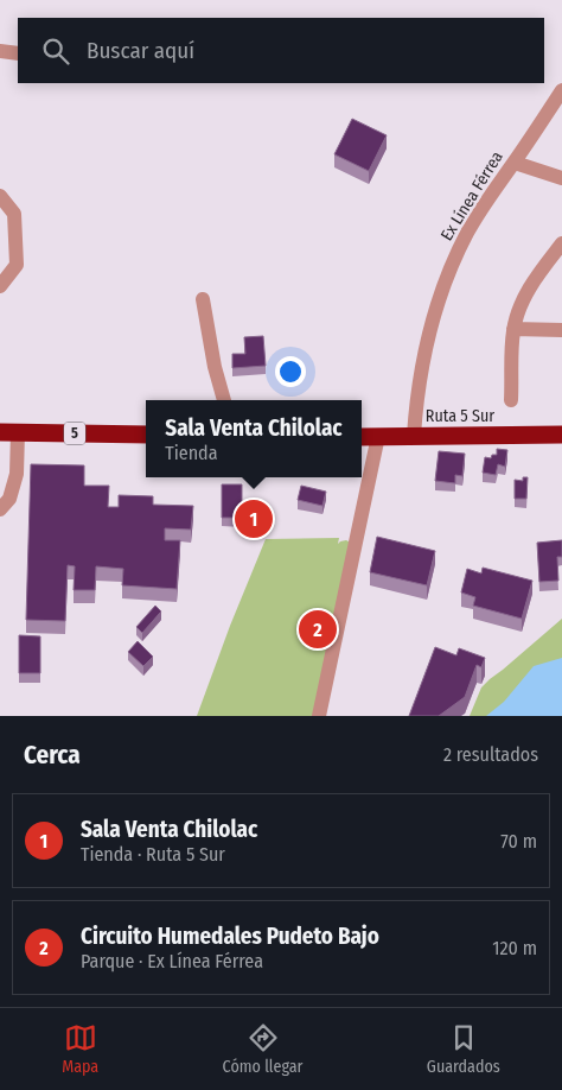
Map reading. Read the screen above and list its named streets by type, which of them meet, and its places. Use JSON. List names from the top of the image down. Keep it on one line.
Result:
{"streets":{"highway":["Ruta 5 Sur","5"],"street":["Ex Línea Férrea"]},"crossings":[["Ex Línea Férrea","Ruta 5 Sur"]],"page":{"search":"Buscar aquí","popup":["Sala Venta Chilolac","Tienda"],"pins":["1","2"],"heading":["Cerca","2 resultados"],"list":[{"mark":"1","name":"Sala Venta Chilolac","note":"Tienda · Ruta 5 Sur","value":"70 m"},{"mark":"2","name":"Circuito Humedales Pudeto Bajo","note":"Parque · Ex Línea Férrea","value":"120 m"}],"nav":["Mapa","Cómo llegar","Guardados"]}}
